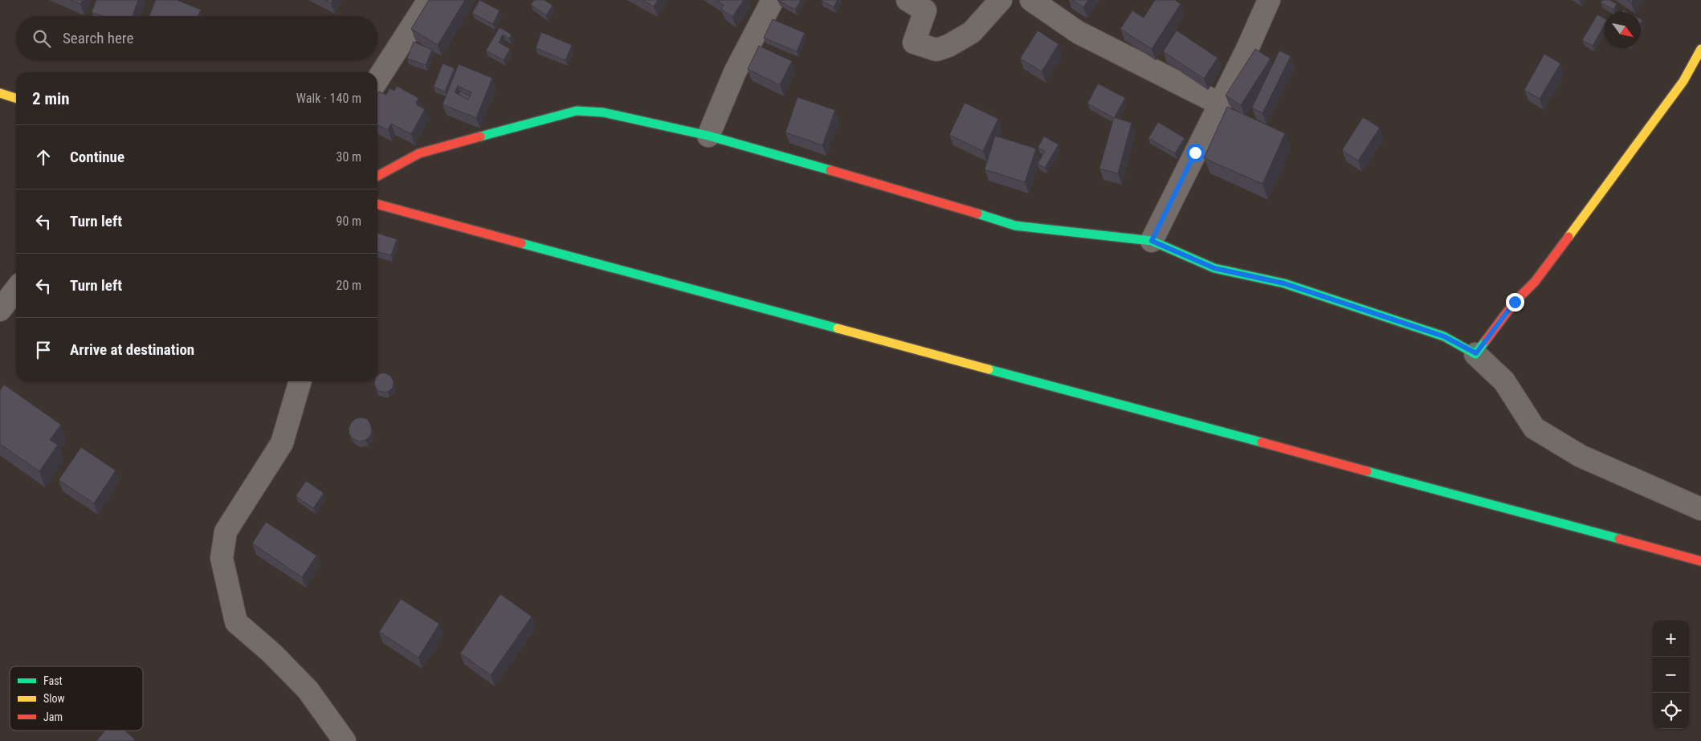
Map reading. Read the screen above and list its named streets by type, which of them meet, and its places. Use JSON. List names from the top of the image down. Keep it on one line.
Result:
{"legend":["Fast","Slow","Jam"],"north":"bottom right","page":{"search":"Search here","heading":["2 min","Walk · 140 m"],"list":[["Continue","30 m"],["Turn left","90 m"],["Turn left","20 m"],"Arrive at destination"],"map_buttons":["+","−"]}}
